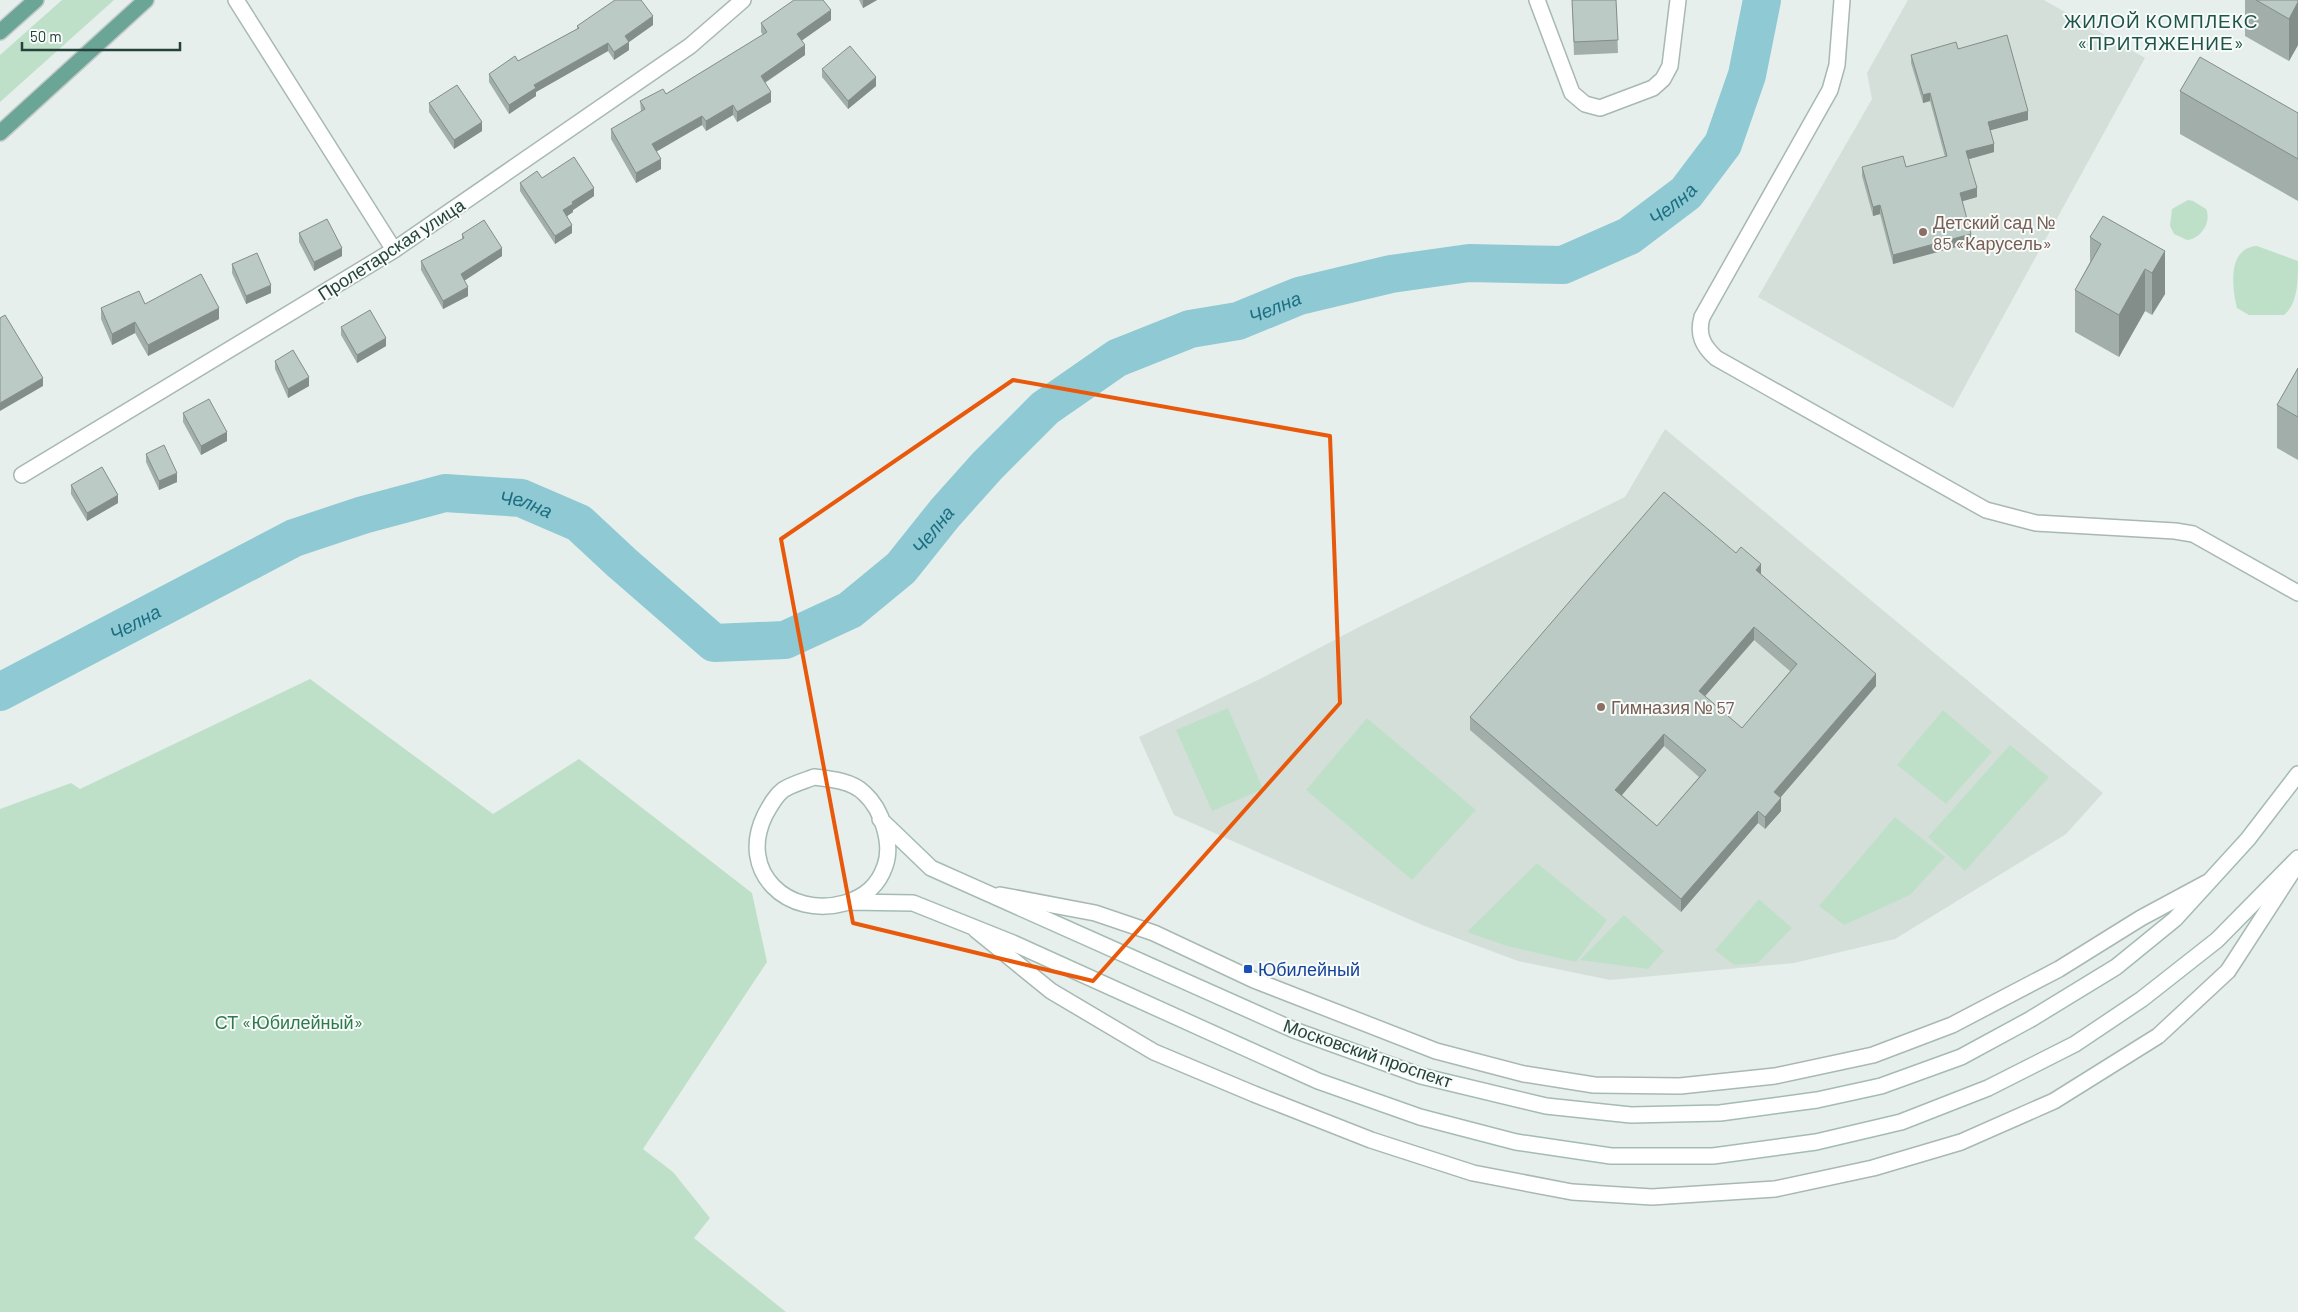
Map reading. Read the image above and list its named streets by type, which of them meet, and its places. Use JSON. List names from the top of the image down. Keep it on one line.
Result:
{"streets":{"street":["Пролетарская улица","Московский проспект"]},"districts":["ЖИЛОЙ КОМПЛЕКС «ПРИТЯЖЕНИЕ»"],"water":["Челна"],"parks":["СТ «Юбилейный»"],"places":{"other":["Детский сад № 85 «Карусель»","Гимназия № 57"],"transit":["Юбилейный"]},"scale_bar":"50 m"}
